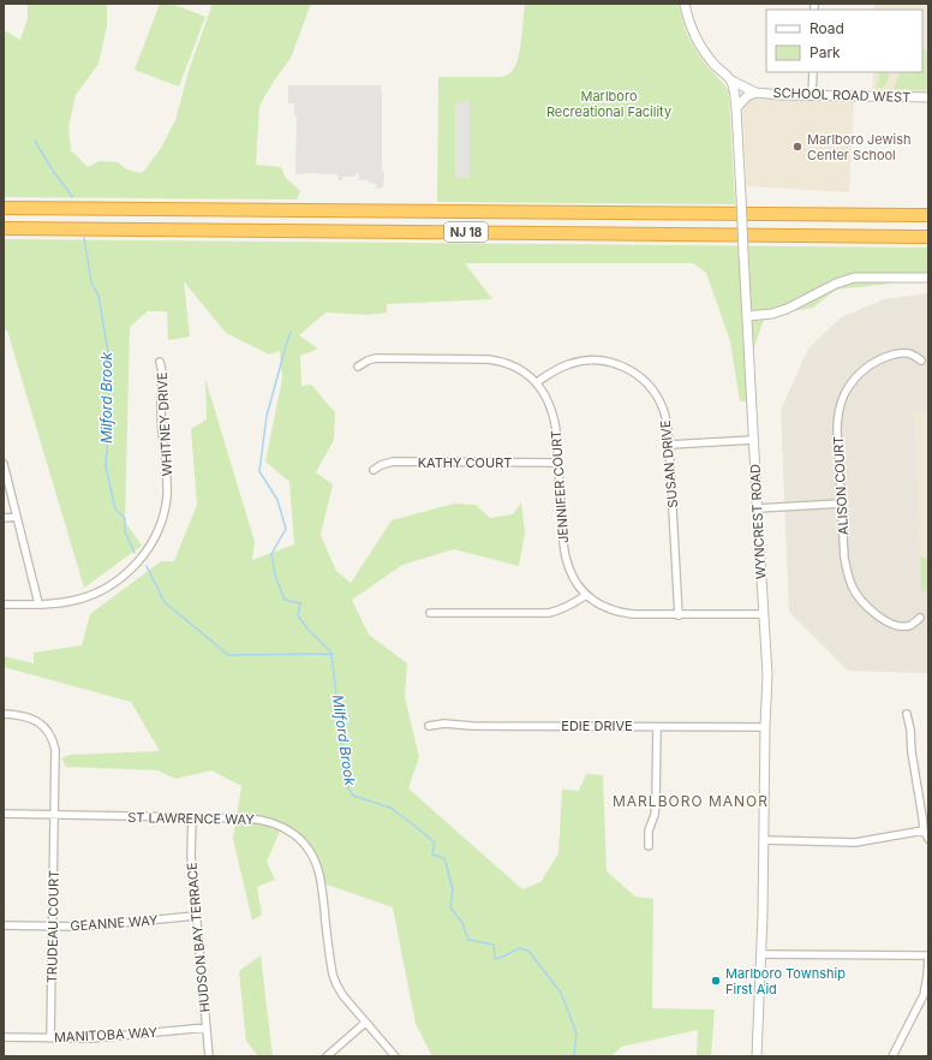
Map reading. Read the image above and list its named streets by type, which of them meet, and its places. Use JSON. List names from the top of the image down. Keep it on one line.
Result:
{"streets":{"highway":["NJ 18"],"street":["SCHOOL ROAD WEST","WHITNEY DRIVE","KATHY COURT","SUSAN DRIVE","ALISON COURT","JENNIFER COURT","WYNCREST ROAD","EDIE DRIVE","ST LAWRENCE WAY","GEANNE WAY","TRUDEAU COURT","HUDSON BAY TERRACE","MANITOBA WAY"]},"crossings":[["SCHOOL ROAD WEST","WYNCREST ROAD"],["KATHY COURT","JENNIFER COURT"],["SUSAN DRIVE","JENNIFER COURT"],["JENNIFER COURT","WYNCREST ROAD"],["WYNCREST ROAD","EDIE DRIVE"],["ST LAWRENCE WAY","TRUDEAU COURT"],["ST LAWRENCE WAY","HUDSON BAY TERRACE"],["GEANNE WAY","TRUDEAU COURT"],["GEANNE WAY","HUDSON BAY TERRACE"],["TRUDEAU COURT","MANITOBA WAY"],["HUDSON BAY TERRACE","MANITOBA WAY"]],"districts":["MARLBORO MANOR"],"water":["Milford Brook"],"parks":["Marlboro Recreational Facility"],"places":["Marlboro Jewish Center School","Marlboro Township First Aid"],"legend":["Road","Park"]}
